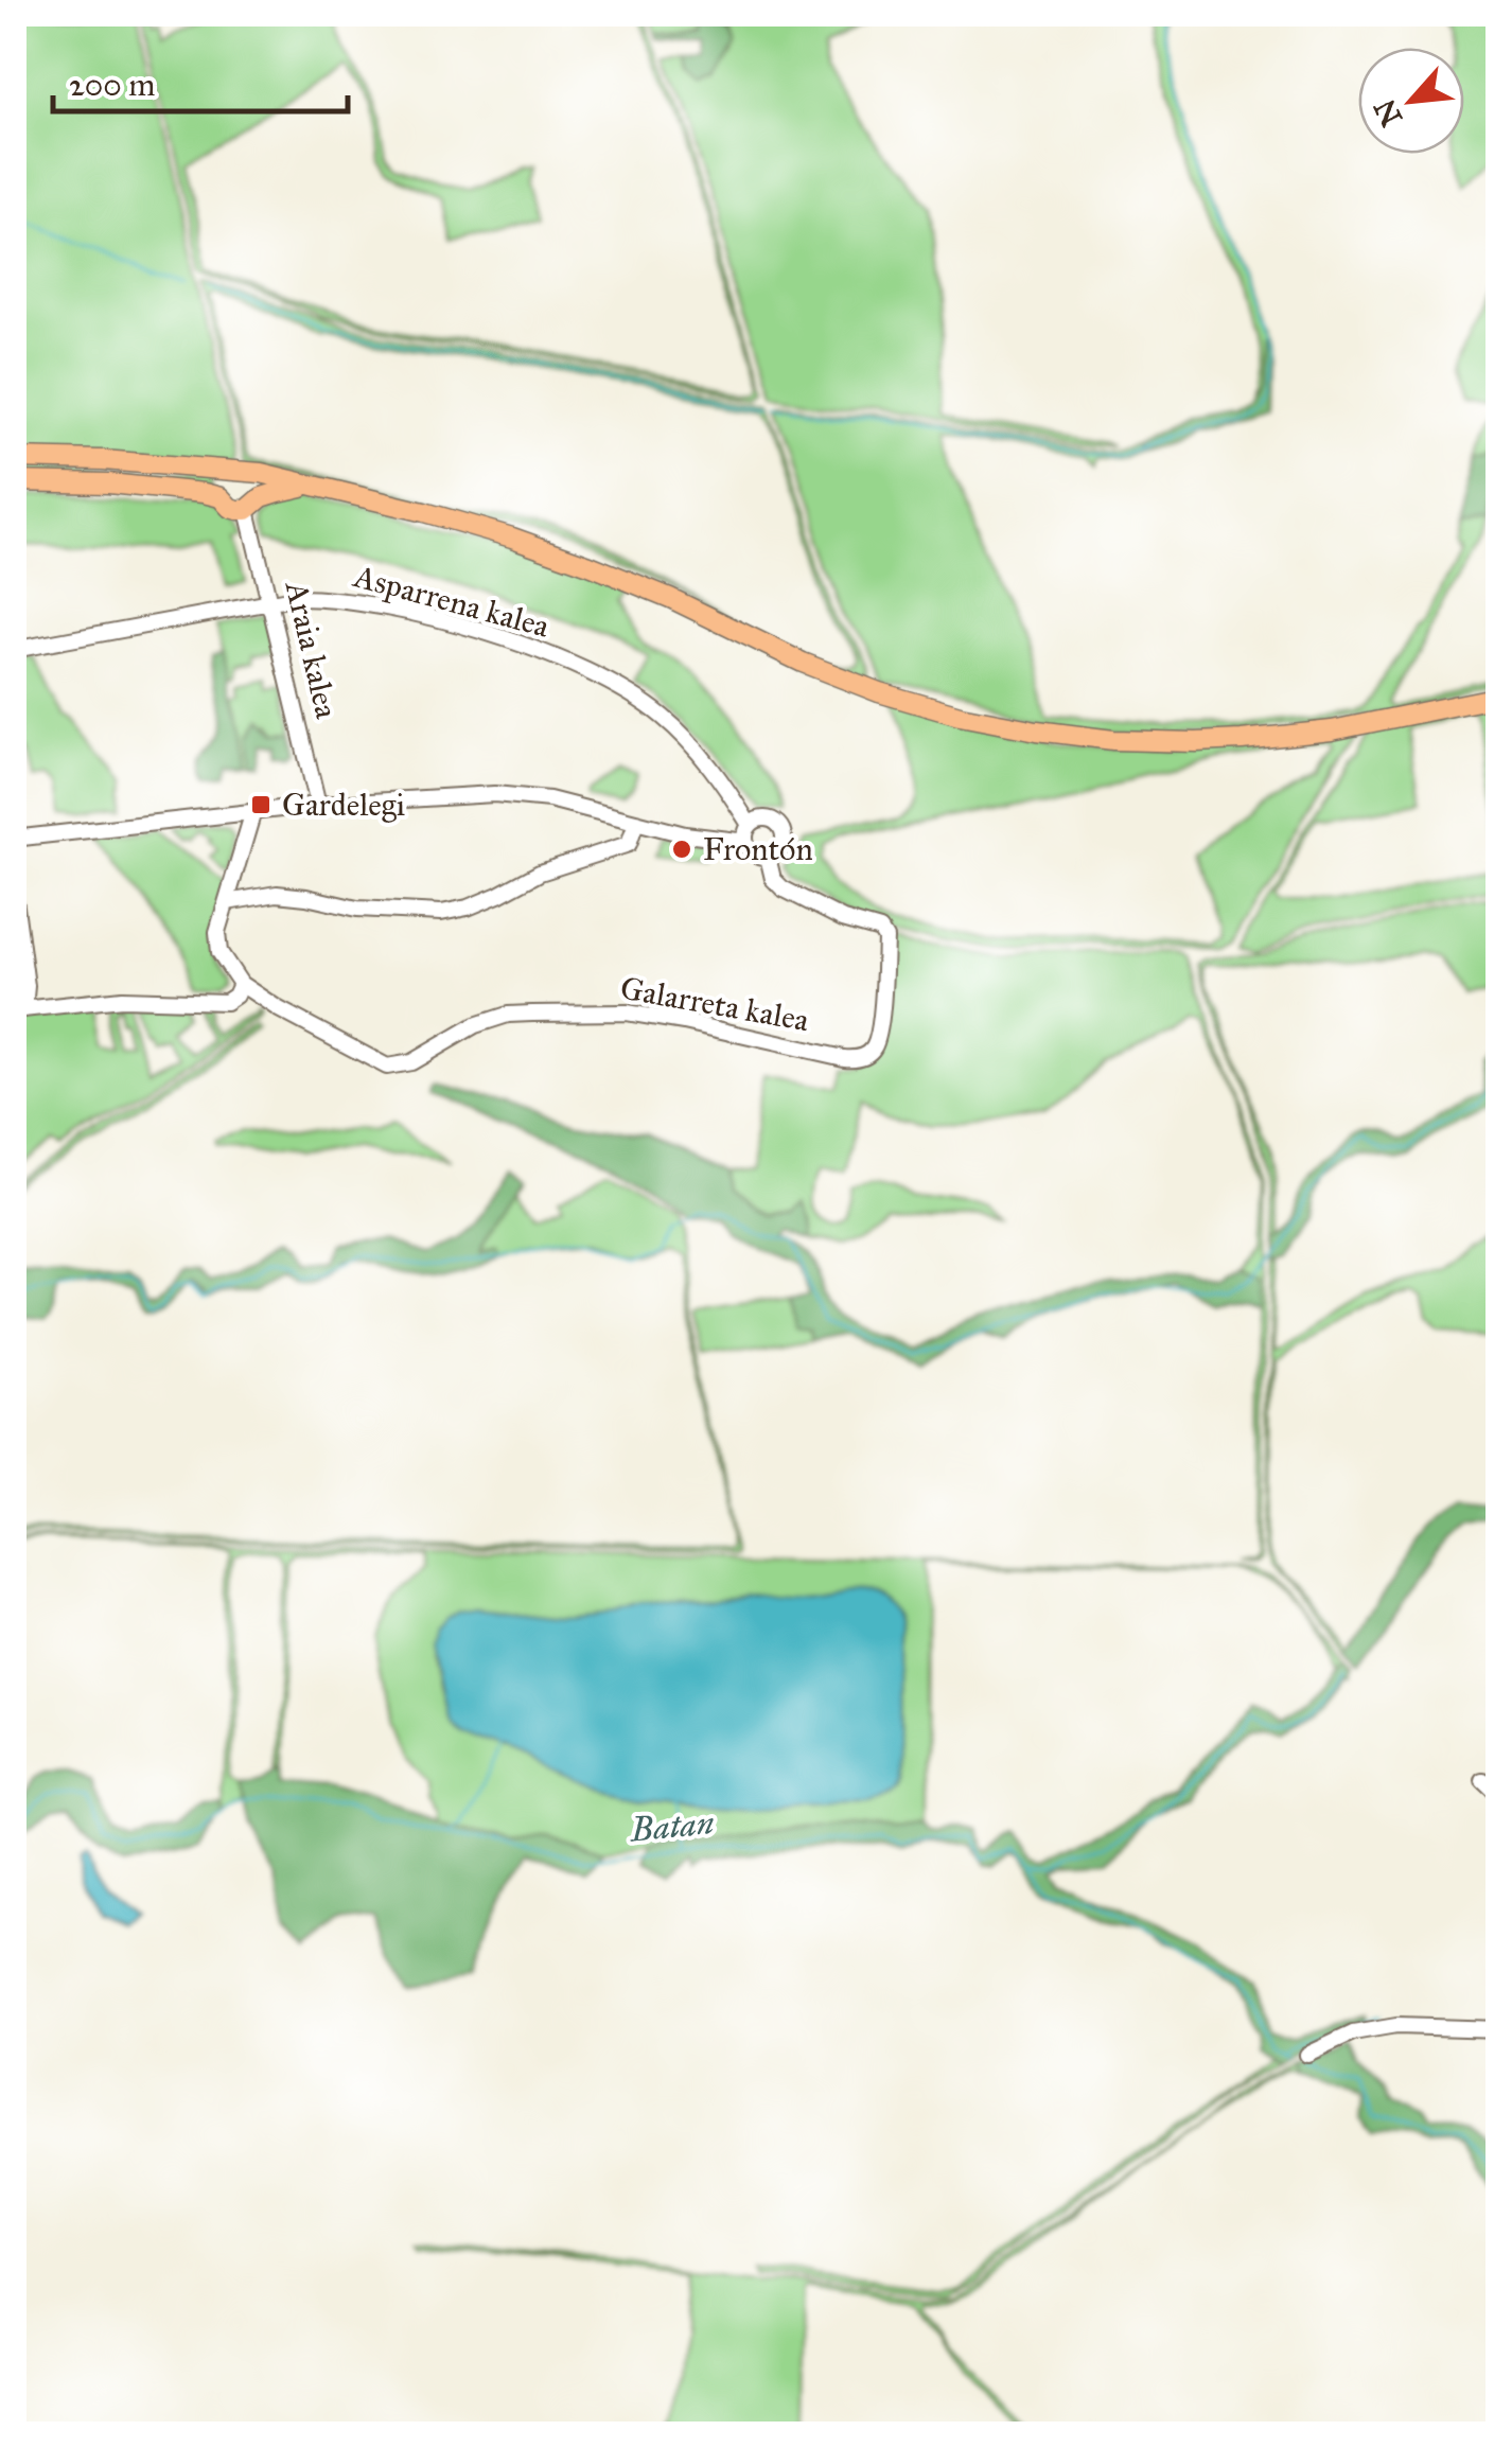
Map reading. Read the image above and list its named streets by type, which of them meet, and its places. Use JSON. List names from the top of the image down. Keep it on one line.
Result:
{"streets":{"street":["Asparrena kalea","Araia kalea","Galarreta kalea"]},"crossings":[["Asparrena kalea","Araia kalea"],["Asparrena kalea","Galarreta kalea"]],"water":["Batan"],"places":{"transit":["Gardelegi"],"other":["Frontón"]},"scale_bar":"200 m","north":"bottom left"}
